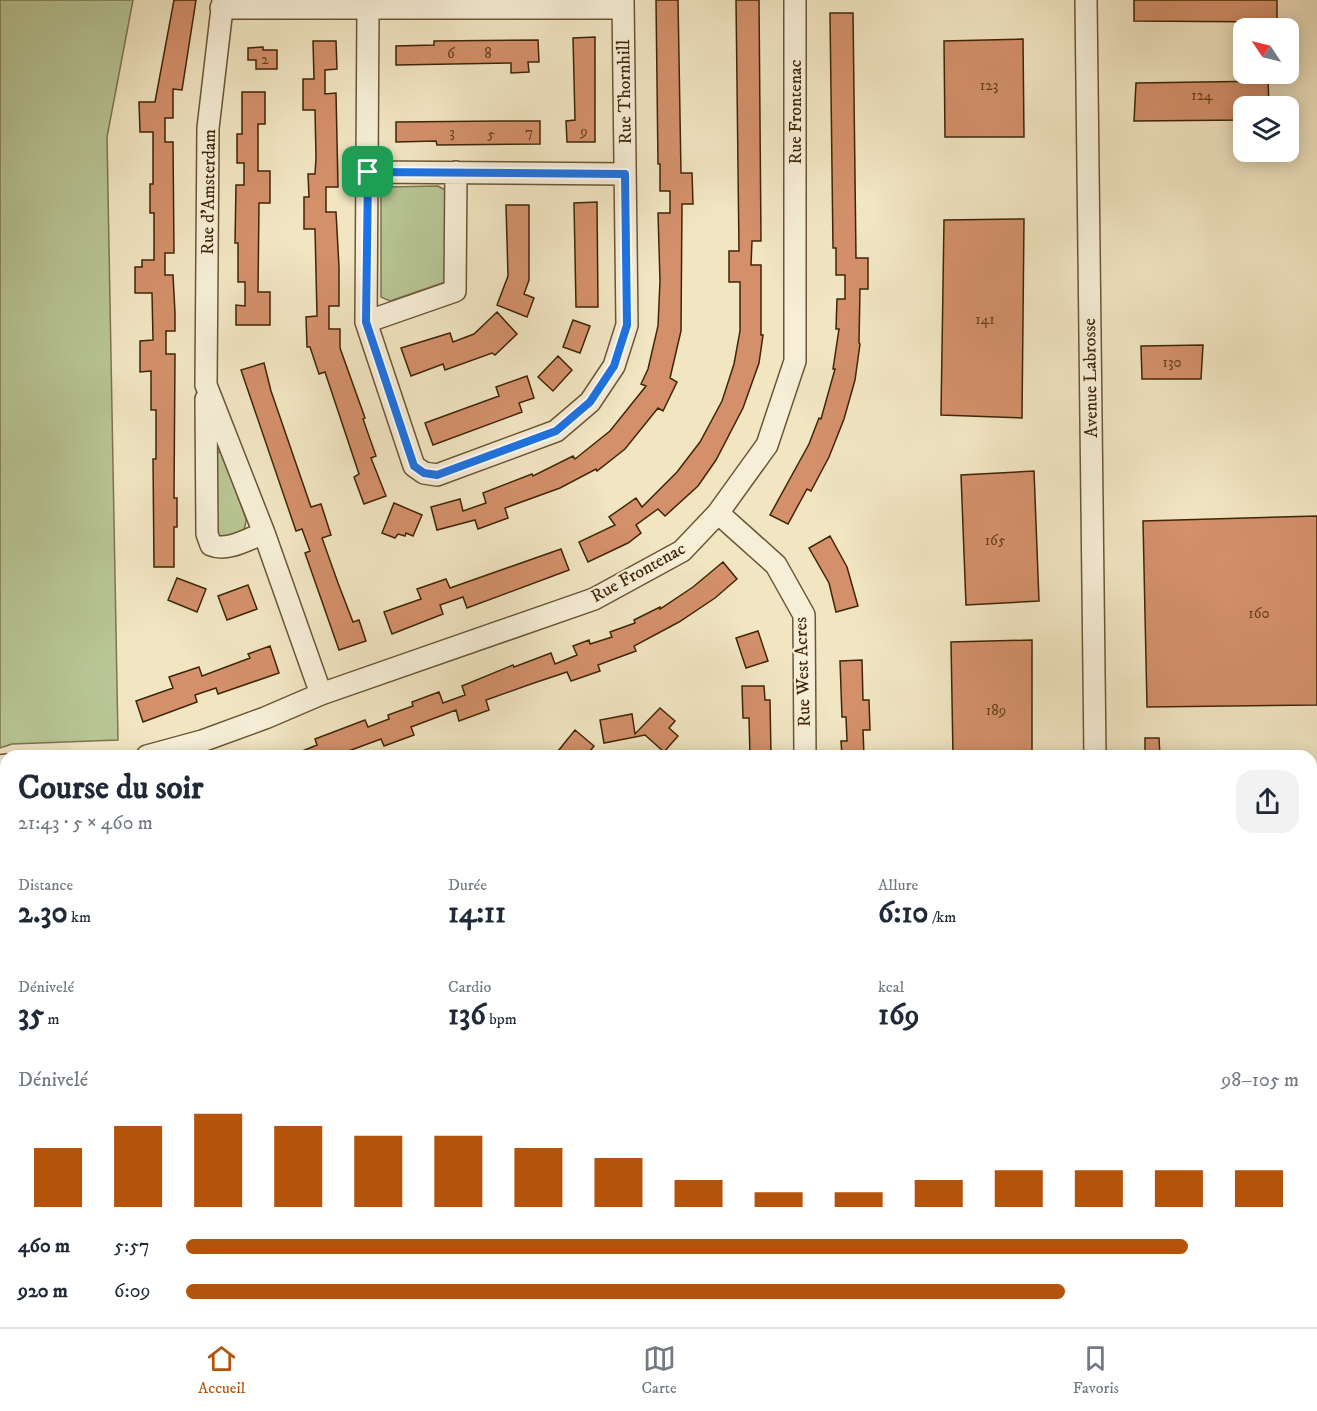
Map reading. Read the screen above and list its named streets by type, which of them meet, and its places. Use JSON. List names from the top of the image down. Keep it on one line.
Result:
{"streets":{"street":["Rue Thornhill","Rue Frontenac","Rue d'Amsterdam","Avenue Labrosse","Rue West Acres"]},"crossings":[["Rue Frontenac","Rue d'Amsterdam"],["Rue Frontenac","Rue West Acres"]],"house_numbers":["6","8","2","123","124","9","3","7","5","141","130","165","160","189"],"north":"top left","page":{"heading":["Course du soir","21:43 · 5 × 460 m"],"stats":[["Distance","2.30 km"],["Durée","14:11"],["Allure","6:10 /km"],["Dénivelé","35 m"],["Cardio","136 bpm"],["kcal","169"]],"chart":["Dénivelé","98–105 m"],"list":[{"name":"460 m","note":"5:57"},{"name":"920 m","note":"6:09"}],"tabs":["Accueil","Carte","Favoris"]}}
